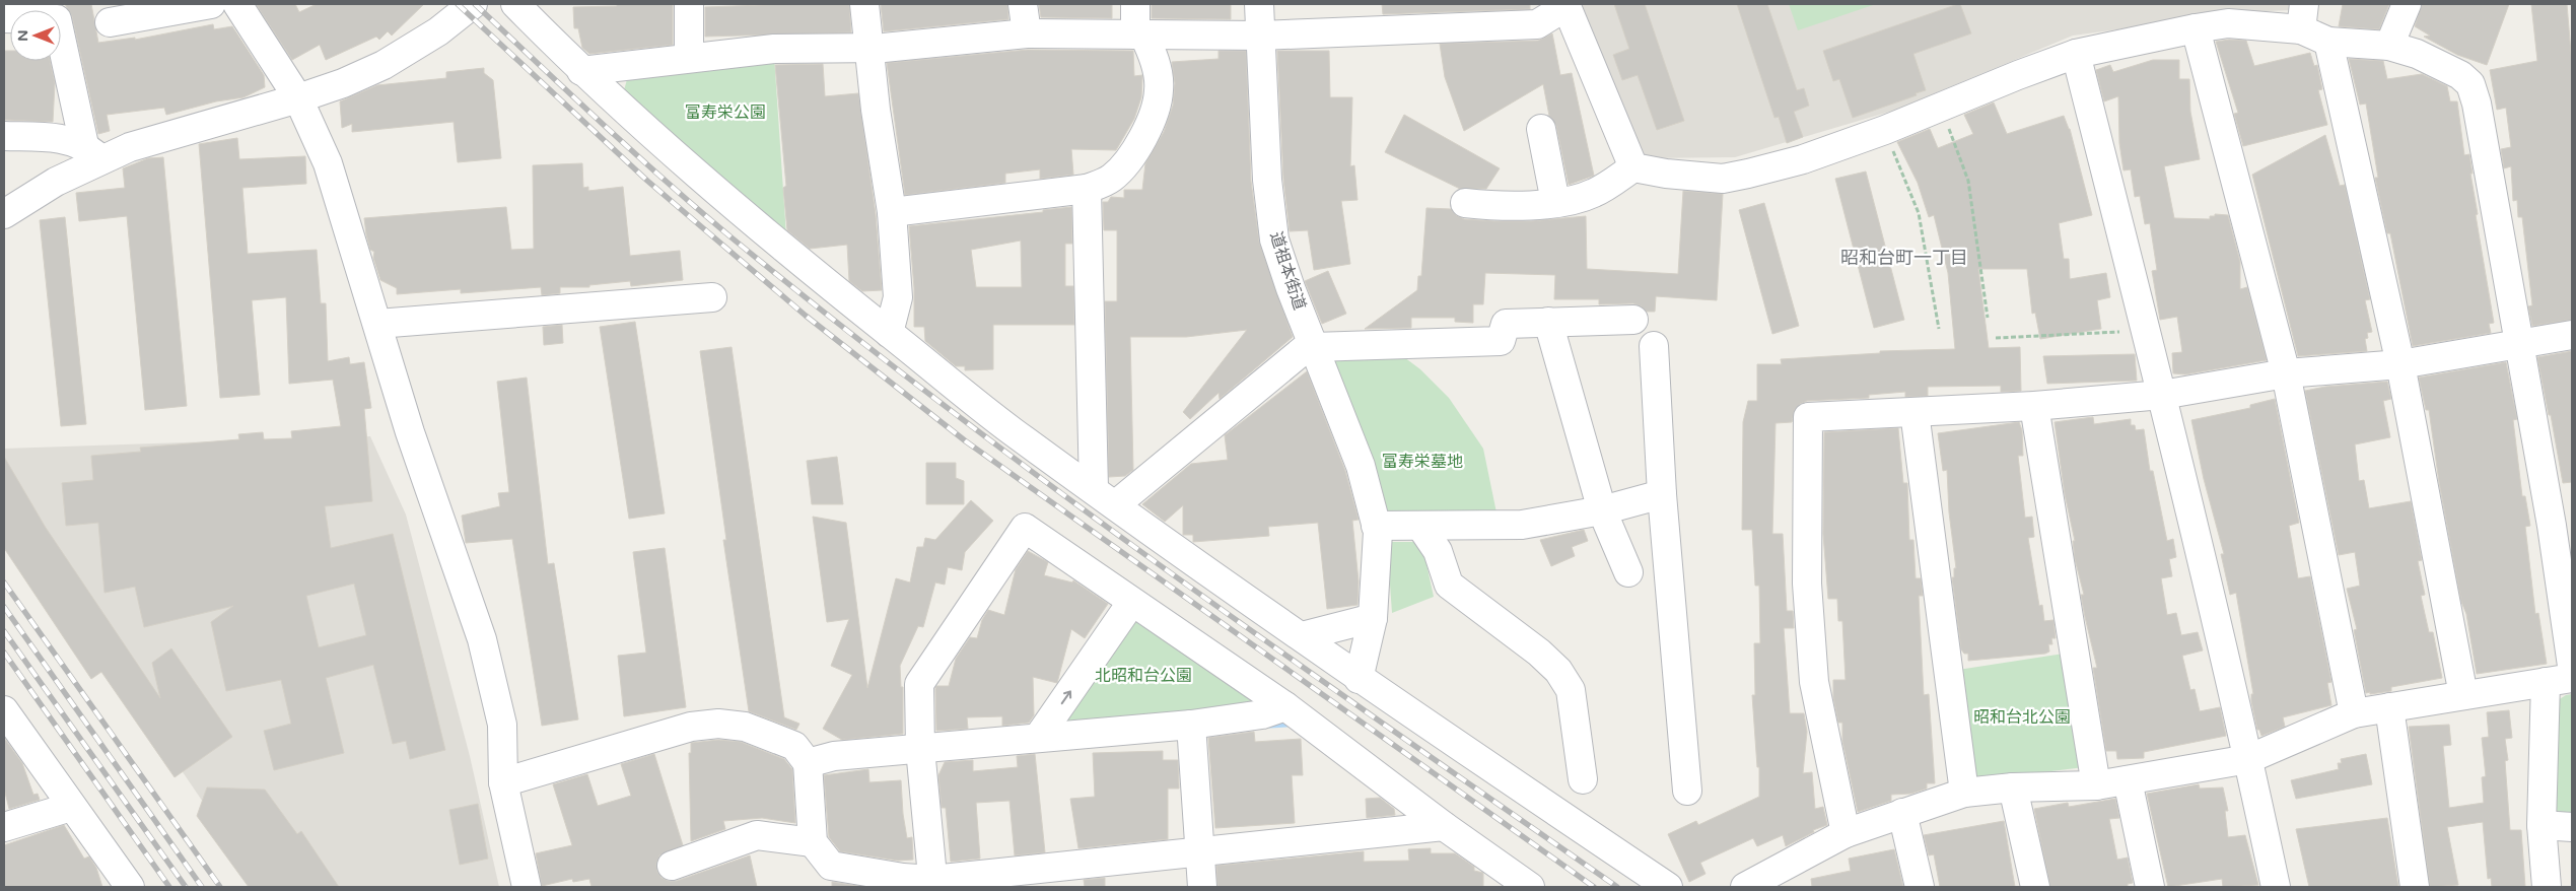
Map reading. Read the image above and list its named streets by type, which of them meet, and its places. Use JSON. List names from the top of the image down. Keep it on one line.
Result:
{"streets":{"street":["道祖本街道"]},"districts":["昭和台町一丁目"],"parks":["富寿栄公園","富寿栄墓地","北昭和台公園","昭和台北公園"],"north":"left"}
